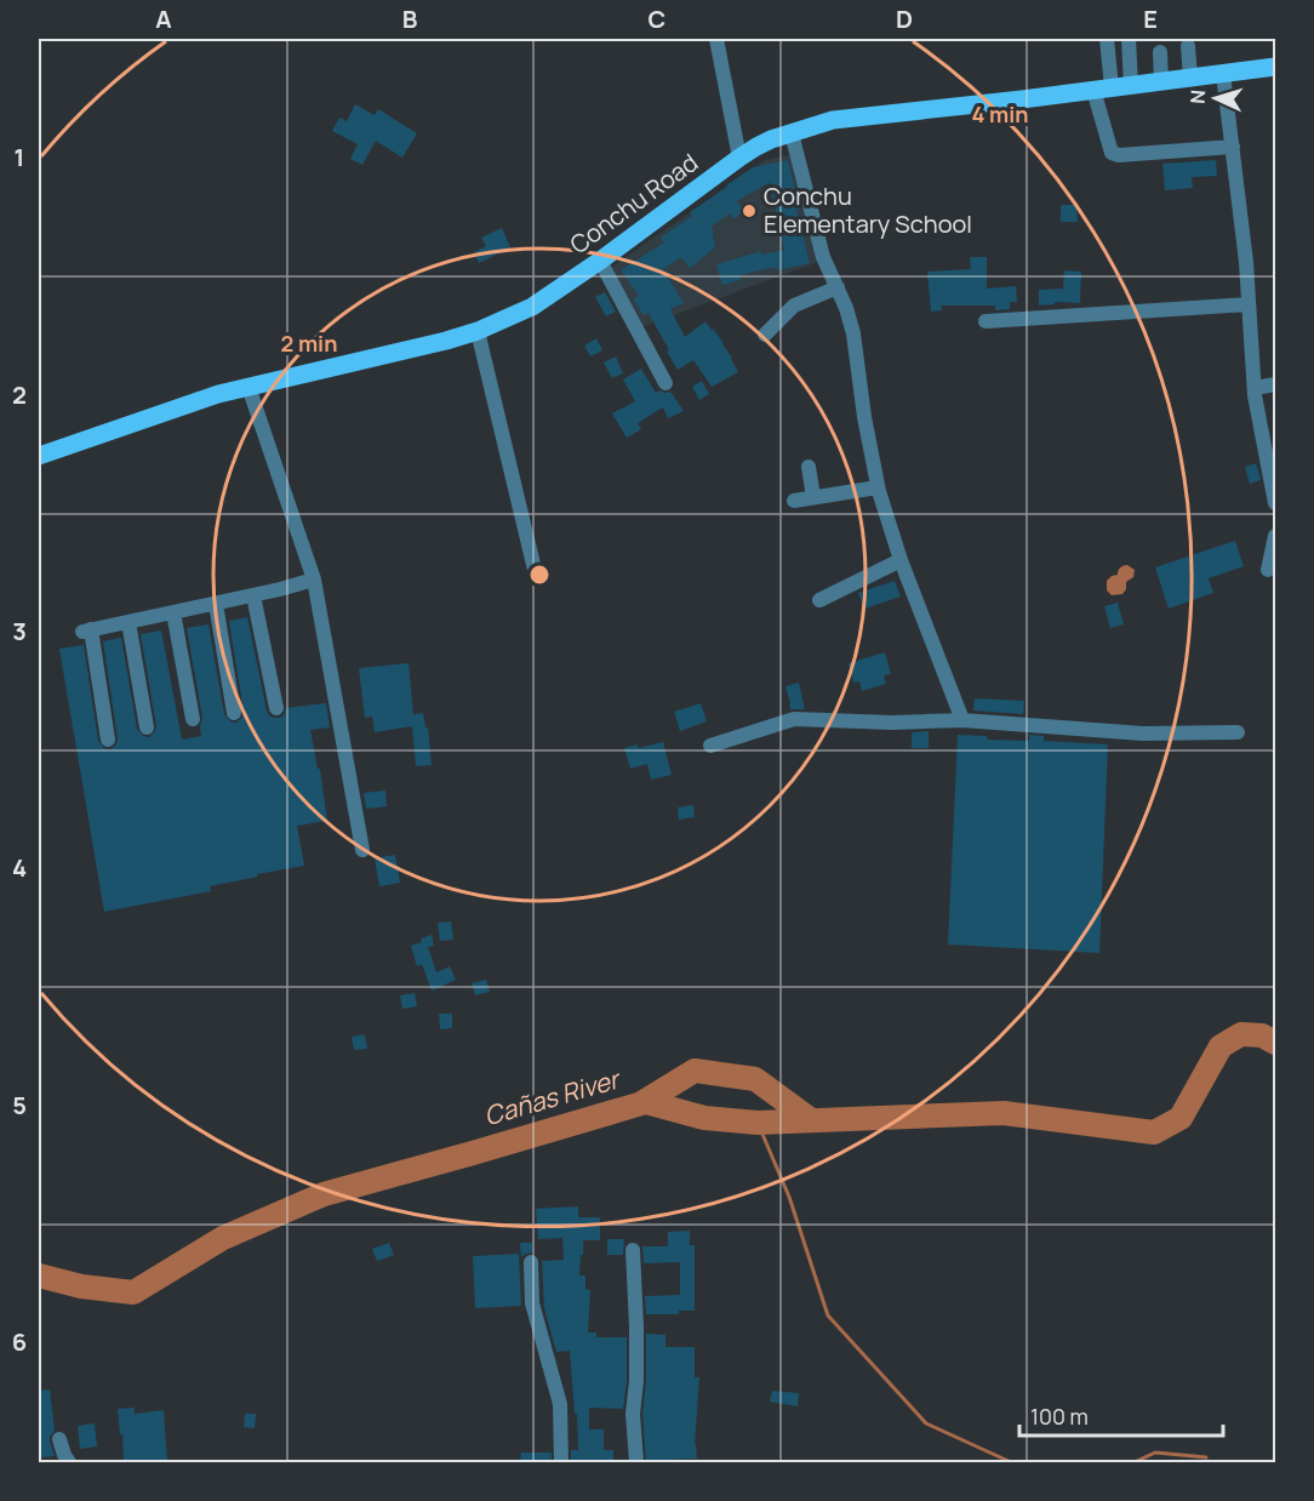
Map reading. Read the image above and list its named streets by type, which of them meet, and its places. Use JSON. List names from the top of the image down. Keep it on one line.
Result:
{"streets":{"main road":["Conchu Road"]},"water":["Cañas River"],"places":["Conchu Elementary School"],"scale_bar":"100 m","north":"left","grid":{"columns":["A","B","C","D","E"],"rows":["1","2","3","4","5","6"]},"rings":["4 min","2 min"]}
